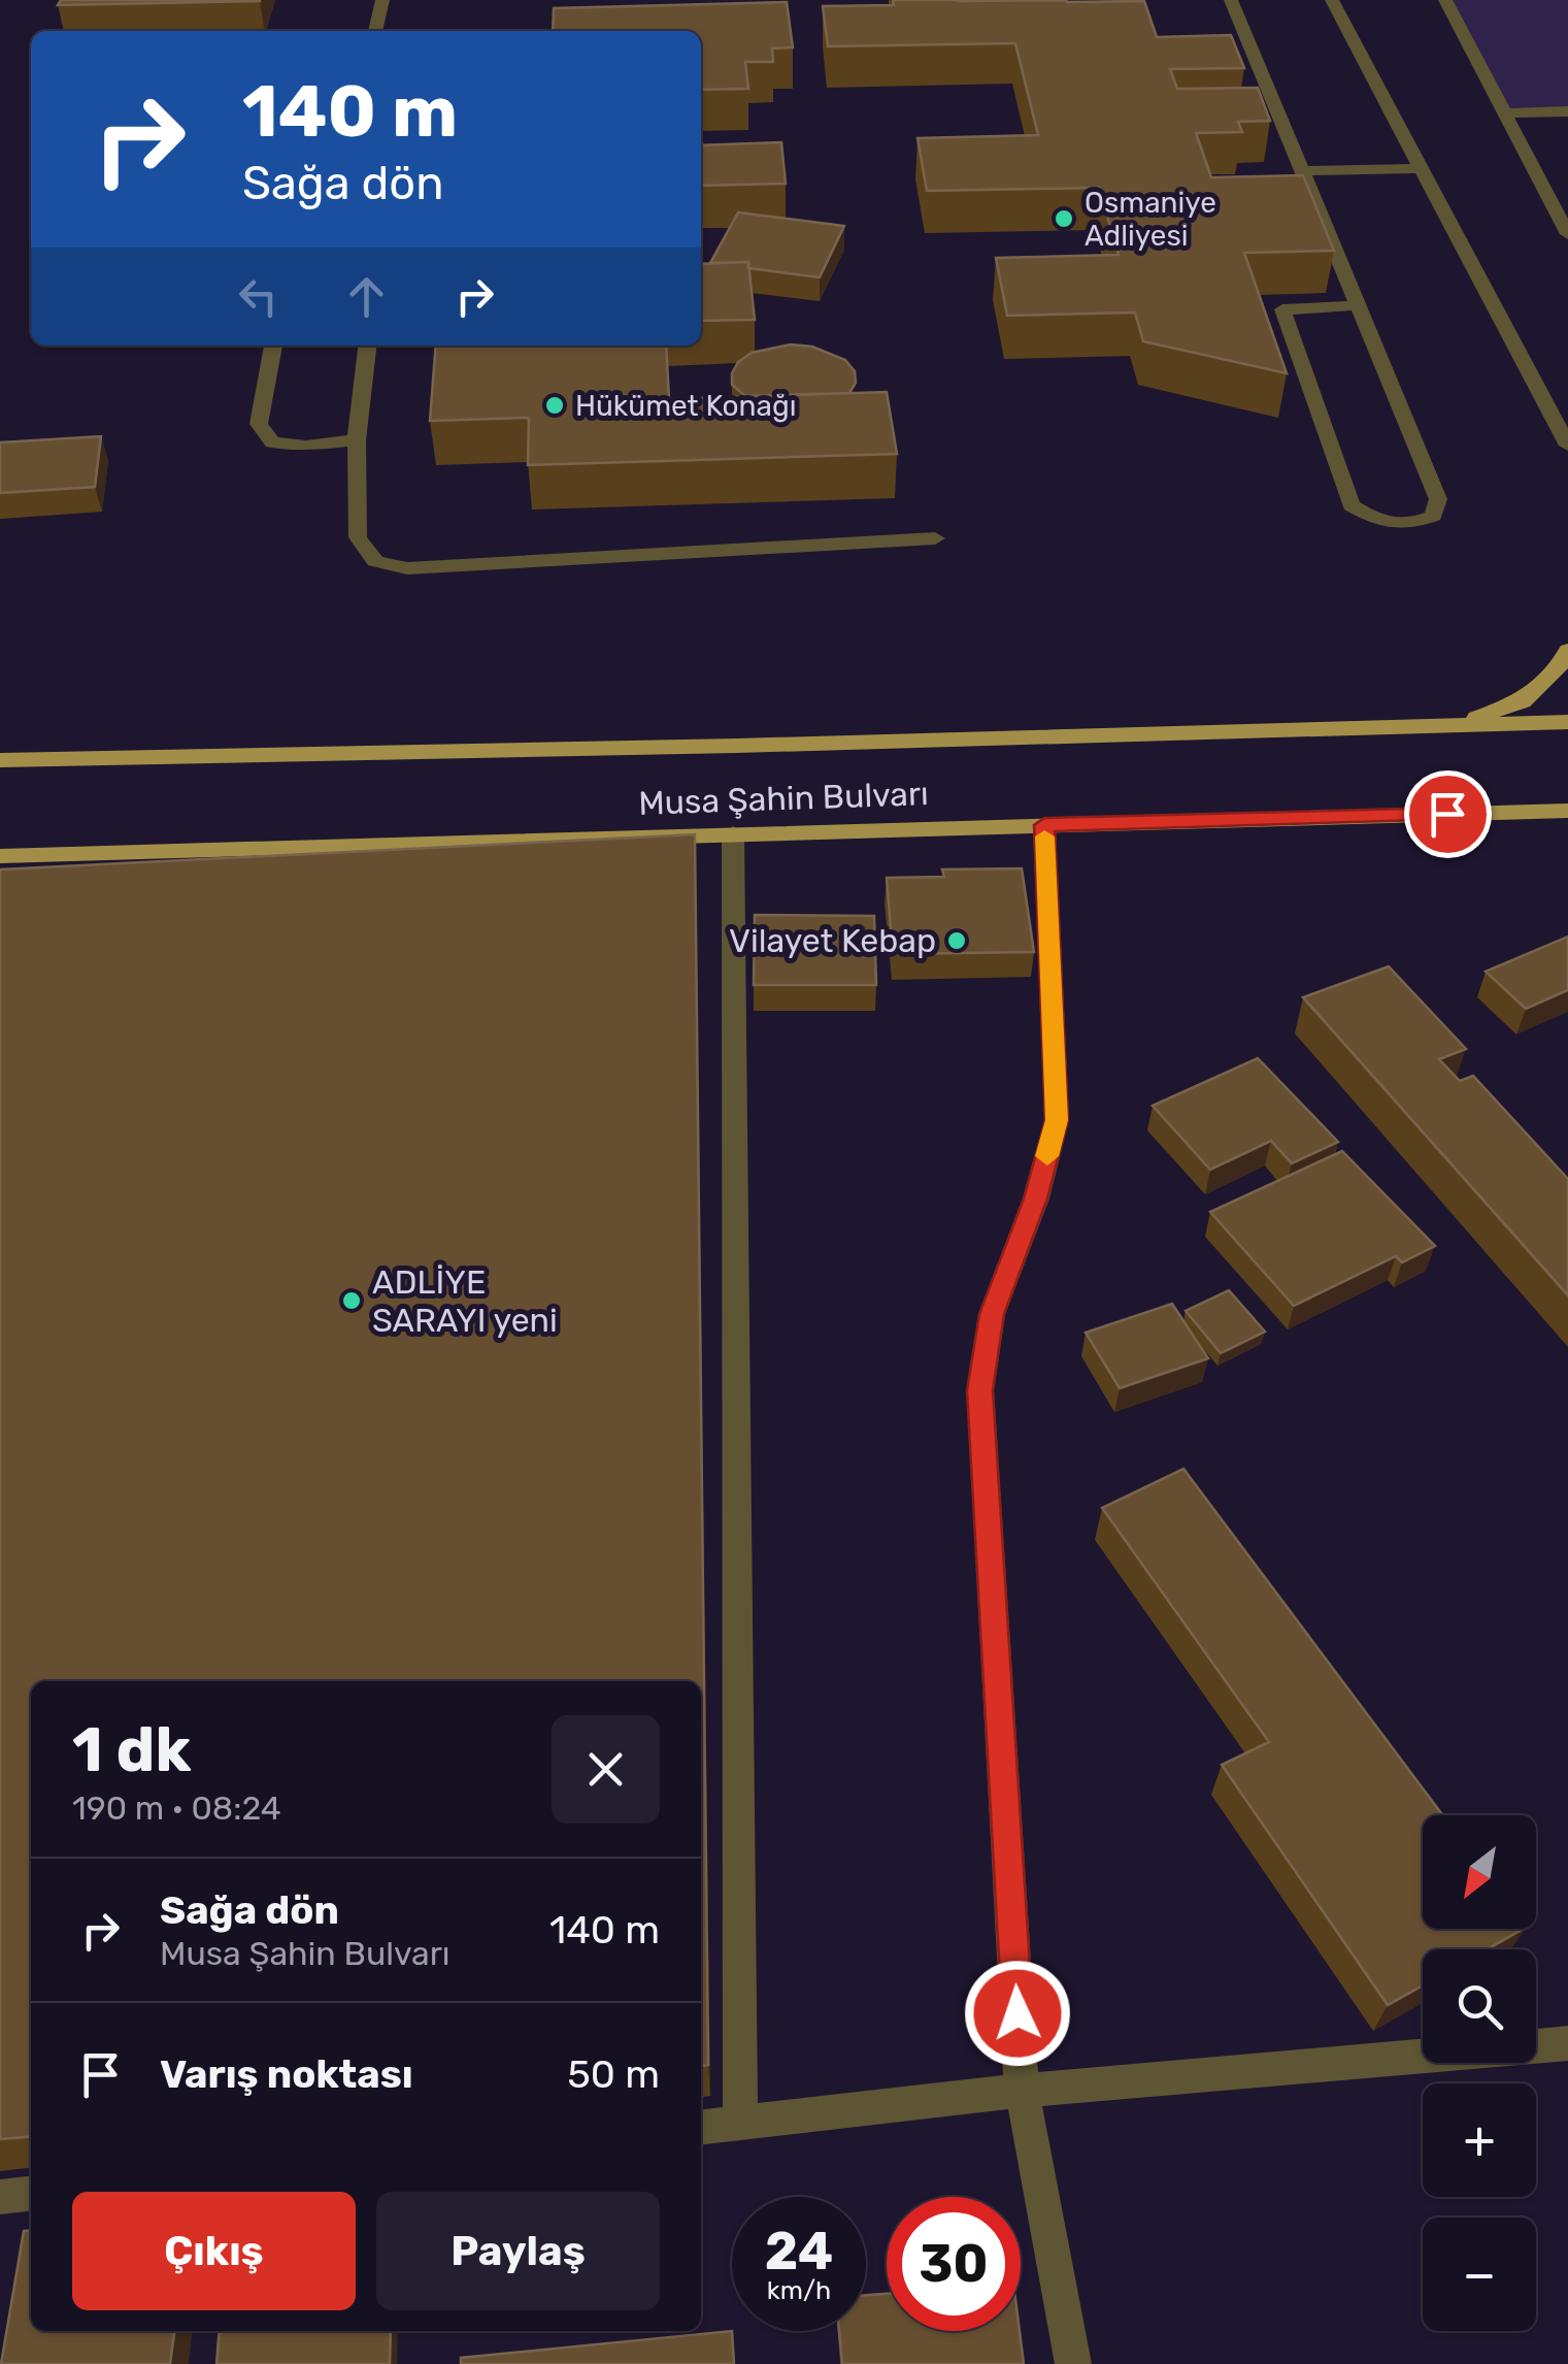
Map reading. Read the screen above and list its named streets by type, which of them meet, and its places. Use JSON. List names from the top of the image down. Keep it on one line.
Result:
{"streets":{"main road":["Musa Şahin Bulvarı"]},"places":["Osmaniye Adliyesi","Hükümet Konağı","Vilayet Kebap","ADLİYE SARAYI yeni"],"north":"bottom left","page":{"turn":["140 m","Sağa dön"],"heading":["1 dk","190 m · 08:24"],"map_buttons":["+","−"],"list":[{"name":"Sağa dön","note":"Musa Şahin Bulvarı","value":"140 m"},{"name":"Varış noktası","value":"50 m"}],"buttons":["Çıkış","Paylaş"],"speed":"24 km/h","limit":"30"}}
